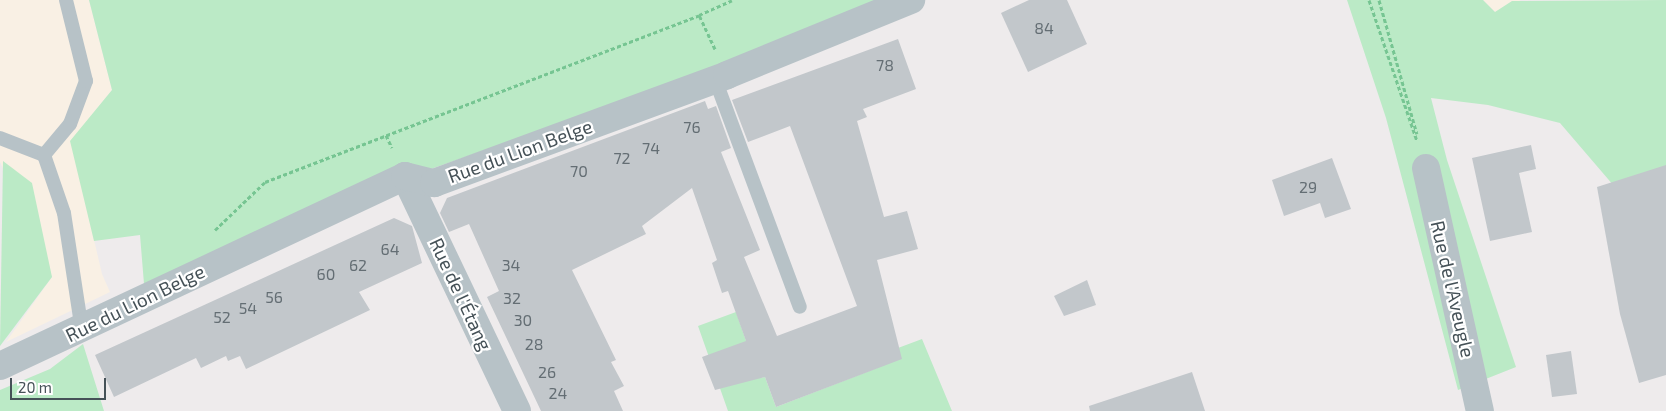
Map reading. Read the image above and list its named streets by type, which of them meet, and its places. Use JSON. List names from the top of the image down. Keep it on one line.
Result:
{"streets":{"street":["Rue du Lion Belge","Rue de l'Aveugle","Rue de l'Étang"]},"crossings":[["Rue du Lion Belge","Rue de l'Étang"]],"house_numbers":["84","78","76","74","72","70","29","64","62","34","60","56","32","54","52","30","28","26","24"],"scale_bar":"20 m"}
